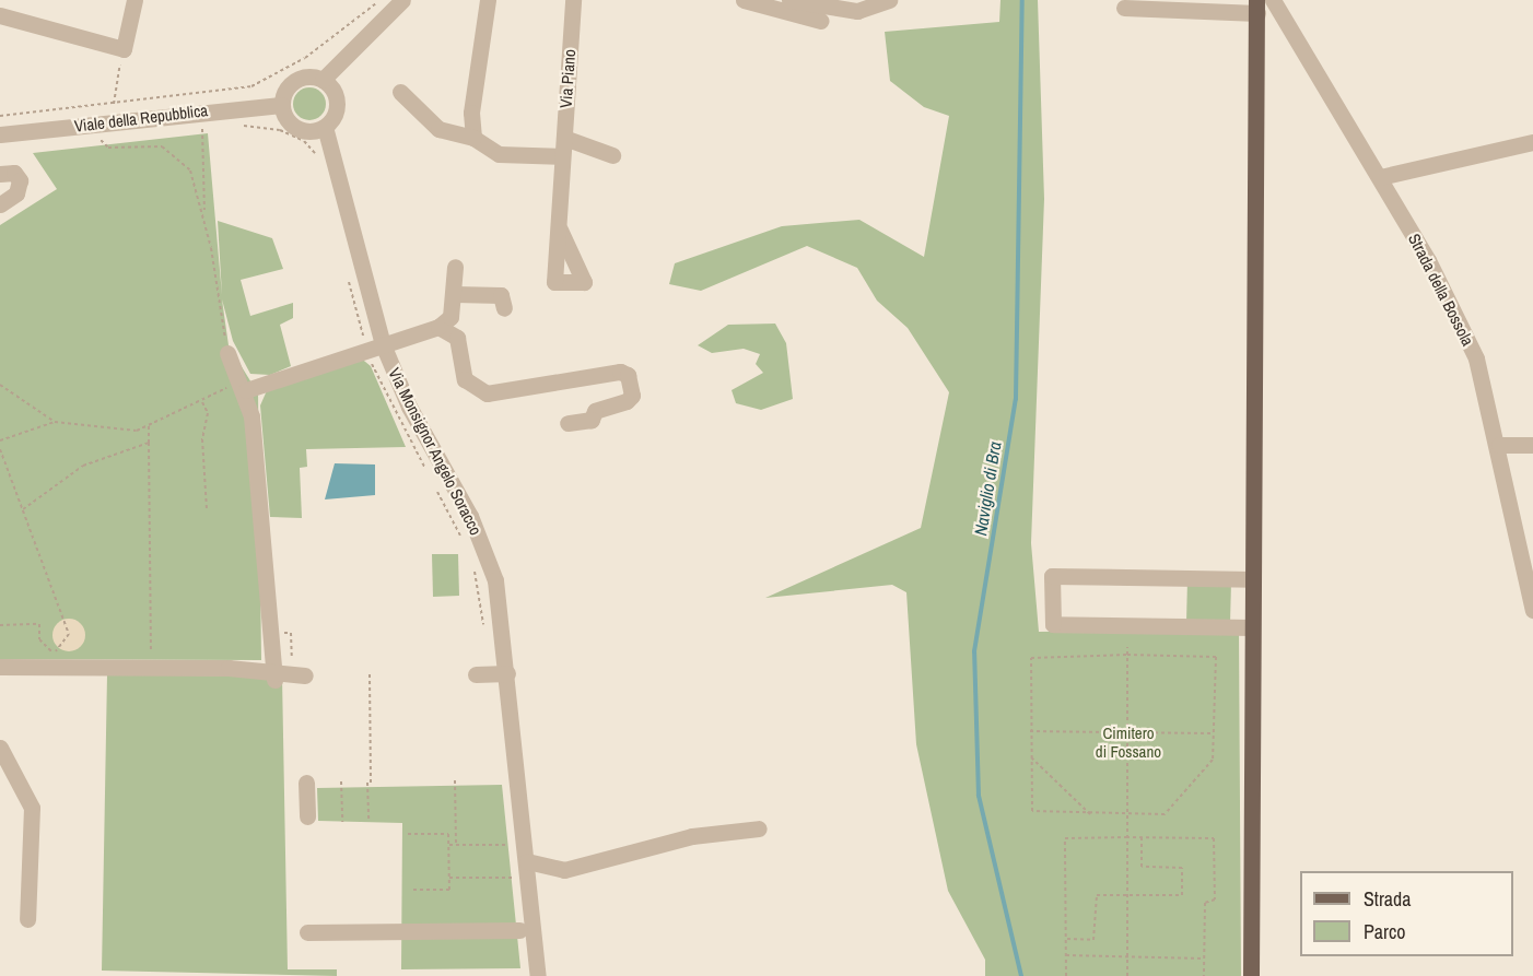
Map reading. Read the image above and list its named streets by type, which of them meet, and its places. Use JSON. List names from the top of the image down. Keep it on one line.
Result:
{"streets":{"street":["Via Piano","Viale della Repubblica","Strada della Bossola","Via Monsignor Angelo Soracco"]},"crossings":[["Viale della Repubblica","Via Monsignor Angelo Soracco"]],"water":["Naviglio di Bra"],"parks":["Cimitero di Fossano"],"legend":["Strada","Parco"]}
